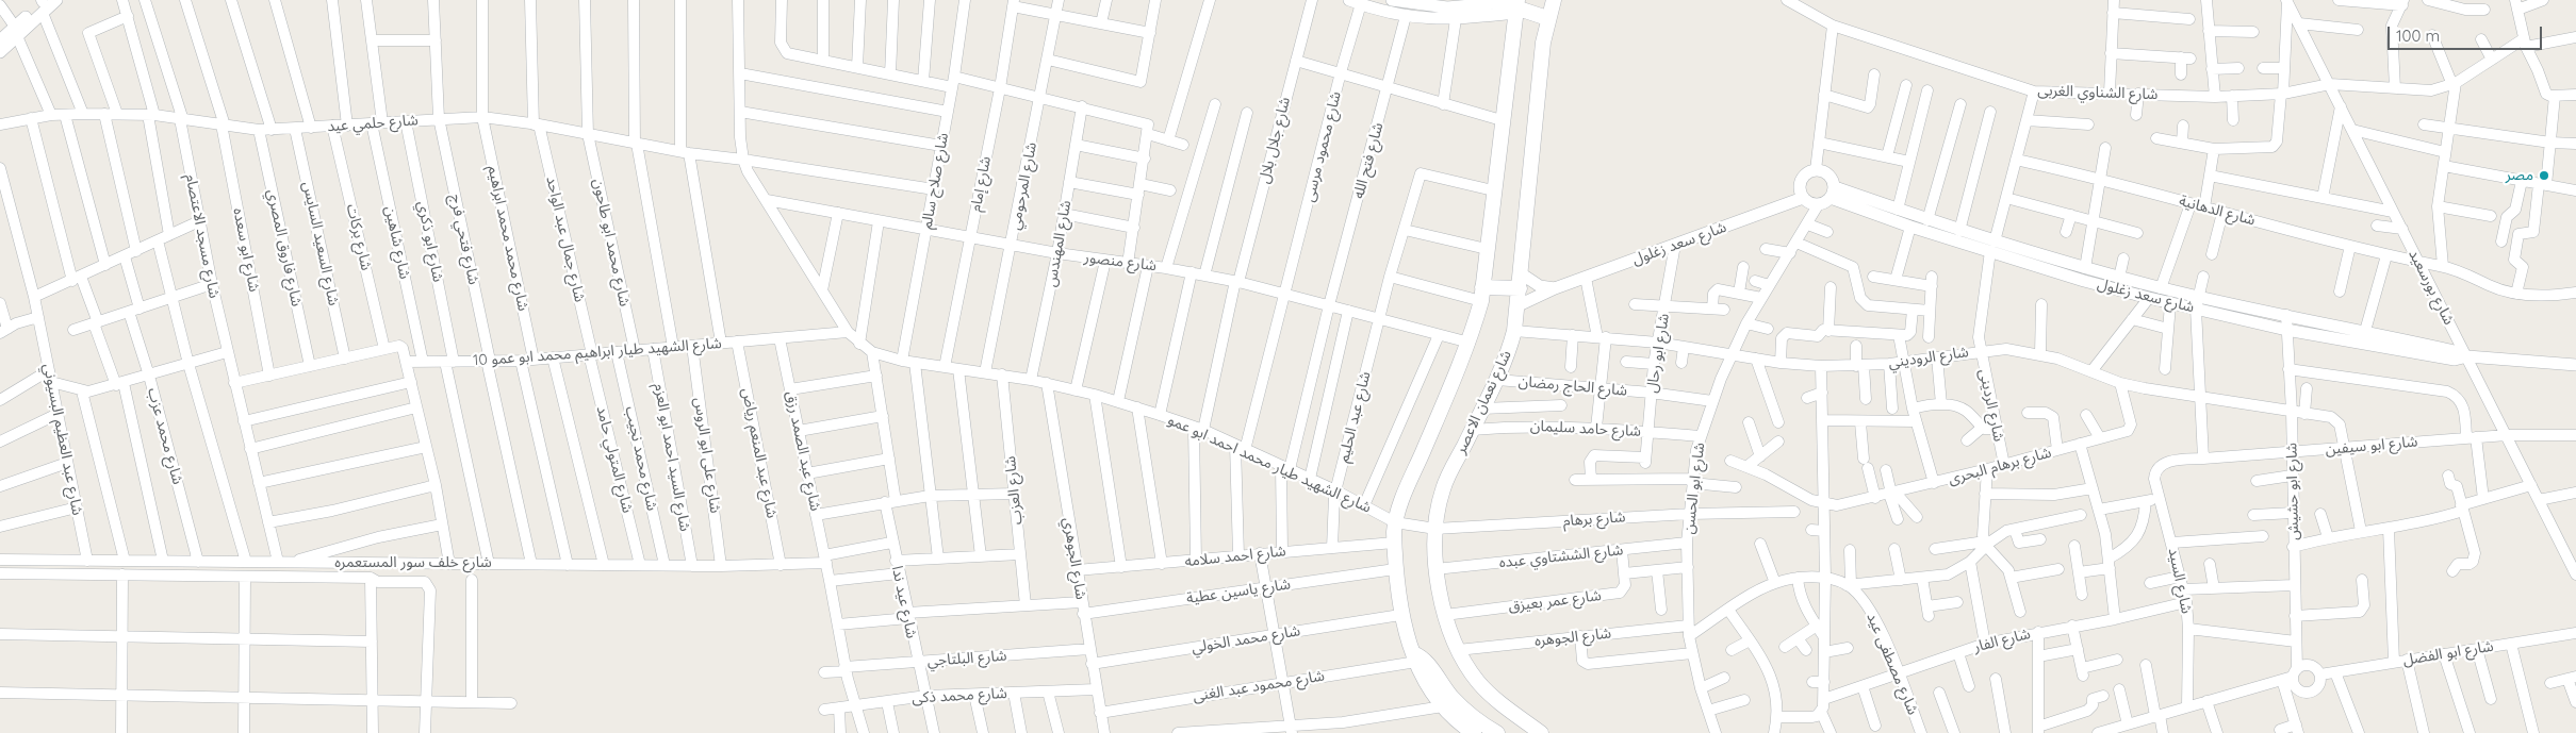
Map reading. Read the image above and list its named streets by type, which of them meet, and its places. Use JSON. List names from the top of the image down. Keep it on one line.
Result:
{"streets":{"main road":["شارع نعمان الاعصر"],"street":["شارع الشناوي الغربى","شارع حلمي عيد","شارع جلال بلال","شارع محمود مرسى","شارع فتح الله","شارع صلاح سالم","شارع إمام","شارع المرحومي","شارع الدهانية","شارع مسجد الاعتصام","شارع بركات","شارع محمد محمد ابراهيم","شارع فتحي فرج","شارع جمال عبد الواحد","شارع ابو ذكري","شارع شاهين","شارع محمد ابو طاحون","شارع السعيد السايس","شارع المهندس","شارع سعد زغلول","شارع فاروق المصري","شارع ابو سعده","شارع منصور","شارع بورسعيد","شارع الشهيد طيار ابراهيم محمد ابو عمو 10","شارع ابو رحال","شارع الروديني","شارع الحاج رمضان","شارع الردينى","شارع عبد الحليم","شارع حامد سليمان","شارع محمد عزب","شارع عبد العظيم البسيوني","شارع ابو سيفين","شارع عبد الصمد رزق","شارع عبد المنعم رياض","شارع على ابو الروس","شارع السيد احمد ابو العزم","شارع محمد نجيب","شارع المتولي حامد","شارع الشهيد طيار محمد احمد ابو عمو","شارع برهام البحرى","شارع ابو الحسن","شارع العزب","شارع ابو حشيش","شارع برهام","شارع احمد سلامه","شارع الششتاوي عبده","شارع الجوهري","شارع خلف سور المستعمره","شارع السيد","شارع ياسين عطية","شارع عمر بعيزق","شارع عيد ندا","شارع الجوهره","شارع محمد الخولي","شارع الفار","شارع ابو الفضل","شارع البلتاجي","شارع مصطفى عيد","شارع محمود عبد الغنى","شارع محمد ذكى"]},"crossings":[["شارع الشناوي الغربى","شارع بورسعيد"],["شارع الشناوي الغربى","شارع الردينى"],["شارع حلمي عيد","شارع صلاح سالم"],["شارع حلمي عيد","شارع مسجد الاعتصام"],["شارع حلمي عيد","شارع بركات"],["شارع حلمي عيد","شارع محمد محمد ابراهيم"],["شارع حلمي عيد","شارع فتحي فرج"],["شارع حلمي عيد","شارع جمال عبد الواحد"],["شارع حلمي عيد","شارع ابو ذكري"],["شارع حلمي عيد","شارع شاهين"],["شارع حلمي عيد","شارع محمد ابو طاحون"],["شارع حلمي عيد","شارع السعيد السايس"],["شارع حلمي عيد","شارع فاروق المصري"],["شارع حلمي عيد","شارع ابو سعده"],["شارع حلمي عيد","شارع الشهيد طيار محمد احمد ابو عمو"],["شارع جلال بلال","شارع منصور"],["شارع جلال بلال","شارع الشهيد طيار محمد احمد ابو عمو"],["شارع جلال بلال","شارع احمد سلامه"],["شارع محمود مرسى","شارع منصور"],["شارع محمود مرسى","شارع الشهيد طيار محمد احمد ابو عمو"],["شارع محمود مرسى","شارع احمد سلامه"],["شارع فتح الله","شارع منصور"],["شارع فتح الله","شارع الشهيد طيار محمد احمد ابو عمو"],["شارع فتح الله","شارع احمد سلامه"],["شارع صلاح سالم","شارع منصور"],["شارع صلاح سالم","شارع الشهيد طيار محمد احمد ابو عمو"],["شارع إمام","شارع منصور"],["شارع إمام","شارع الشهيد طيار محمد احمد ابو عمو"],["شارع المرحومي","شارع منصور"],["شارع المرحومي","شارع الشهيد طيار محمد احمد ابو عمو"],["شارع الدهانية","شارع بورسعيد"],["شارع الدهانية","شارع الردينى"],["شارع مسجد الاعتصام","شارع خلف سور المستعمره"],["شارع محمد محمد ابراهيم","شارع الشهيد طيار ابراهيم محمد ابو عمو 10"],["شارع فتحي فرج","شارع الشهيد طيار ابراهيم محمد ابو عمو 10"],["شارع فتحي فرج","شارع خلف سور المستعمره"],["شارع جمال عبد الواحد","شارع الشهيد طيار ابراهيم محمد ابو عمو 10"],["شارع جمال عبد الواحد","شارع المتولي حامد"],["شارع ابو ذكري","شارع الشهيد طيار ابراهيم محمد ابو عمو 10"],["شارع ابو ذكري","شارع خلف سور المستعمره"],["شارع شاهين","شارع الشهيد طيار ابراهيم محمد ابو عمو 10"],["شارع محمد ابو طاحون","شارع الشهيد طيار ابراهيم محمد ابو عمو 10"],["شارع المهندس","شارع منصور"],["شارع المهندس","شارع الشهيد طيار محمد احمد ابو عمو"],["شارع سعد زغلول","شارع بورسعيد"],["شارع سعد زغلول","شارع ابو رحال"],["شارع سعد زغلول","شارع نعمان الاعصر"],["شارع سعد زغلول","شارع الردينى"],["شارع سعد زغلول","شارع ابو الحسن"],["شارع سعد زغلول","شارع ابو حشيش"],["شارع منصور","شارع عبد الحليم"],["شارع منصور","شارع الشهيد طيار محمد احمد ابو عمو"],["شارع بورسعيد","شارع ابو سيفين"],["شارع الشهيد طيار ابراهيم محمد ابو عمو 10","شارع عبد الصمد رزق"],["شارع الشهيد طيار ابراهيم محمد ابو عمو 10","شارع عبد المنعم رياض"],["شارع الشهيد طيار ابراهيم محمد ابو عمو 10","شارع على ابو الروس"],["شارع الشهيد طيار ابراهيم محمد ابو عمو 10","شارع السيد احمد ابو العزم"],["شارع الشهيد طيار ابراهيم محمد ابو عمو 10","شارع محمد نجيب"],["شارع الشهيد طيار ابراهيم محمد ابو عمو 10","شارع المتولي حامد"],["شارع الشهيد طيار ابراهيم محمد ابو عمو 10","شارع الشهيد طيار محمد احمد ابو عمو"],["شارع ابو رحال","شارع الروديني"],["شارع ابو رحال","شارع الحاج رمضان"],["شارع ابو رحال","شارع حامد سليمان"],["شارع الروديني","شارع نعمان الاعصر"],["شارع الروديني","شارع الردينى"],["شارع الروديني","شارع برهام البحرى"],["شارع الروديني","شارع ابو الحسن"],["شارع الروديني","شارع ابو حشيش"],["شارع الحاج رمضان","شارع نعمان الاعصر"],["شارع الحاج رمضان","شارع ابو الحسن"],["شارع نعمان الاعصر","شارع حامد سليمان"],["شارع نعمان الاعصر","شارع برهام"],["شارع نعمان الاعصر","شارع الششتاوي عبده"],["شارع نعمان الاعصر","شارع عمر بعيزق"],["شارع نعمان الاعصر","شارع الجوهره"],["شارع الردينى","شارع برهام البحرى"],["شارع عبد الحليم","شارع الشهيد طيار محمد احمد ابو عمو"],["شارع عبد الحليم","شارع احمد سلامه"],["شارع حامد سليمان","شارع ابو الحسن"],["شارع محمد عزب","شارع خلف سور المستعمره"],["شارع عبد العظيم البسيوني","شارع خلف سور المستعمره"],["شارع ابو سيفين","شارع ابو حشيش"],["شارع ابو سيفين","شارع السيد"],["شارع عبد الصمد رزق","شارع خلف سور المستعمره"],["شارع عبد الصمد رزق","شارع البلتاجي"],["شارع عبد الصمد رزق","شارع محمد ذكى"],["شارع عبد المنعم رياض","شارع خلف سور المستعمره"],["شارع على ابو الروس","شارع خلف سور المستعمره"],["شارع السيد احمد ابو العزم","شارع خلف سور المستعمره"],["شارع محمد نجيب","شارع خلف سور المستعمره"],["شارع المتولي حامد","شارع خلف سور المستعمره"],["شارع الشهيد طيار محمد احمد ابو عمو","شارع العزب"],["شارع الشهيد طيار محمد احمد ابو عمو","شارع برهام"],["شارع الشهيد طيار محمد احمد ابو عمو","شارع الجوهري"],["شارع الشهيد طيار محمد احمد ابو عمو","شارع عيد ندا"],["شارع ابو الحسن","شارع برهام"],["شارع ابو الحسن","شارع الششتاوي عبده"],["شارع ابو الحسن","شارع الجوهره"],["شارع ابو الحسن","شارع مصطفى عيد"],["شارع ابو حشيش","شارع ابو الفضل"],["شارع احمد سلامه","شارع الجوهري"],["شارع الششتاوي عبده","شارع عمر بعيزق"],["شارع الجوهري","شارع ياسين عطية"],["شارع الجوهري","شارع محمد الخولي"],["شارع الجوهري","شارع البلتاجي"],["شارع الجوهري","شارع محمود عبد الغنى"],["شارع الجوهري","شارع محمد ذكى"],["شارع خلف سور المستعمره","شارع عيد ندا"],["شارع السيد","شارع الفار"],["شارع عيد ندا","شارع البلتاجي"],["شارع عيد ندا","شارع محمد ذكى"],["شارع الجوهره","شارع مصطفى عيد"],["شارع الفار","شارع مصطفى عيد"]],"places":["مصر"],"scale_bar":"100 m"}
